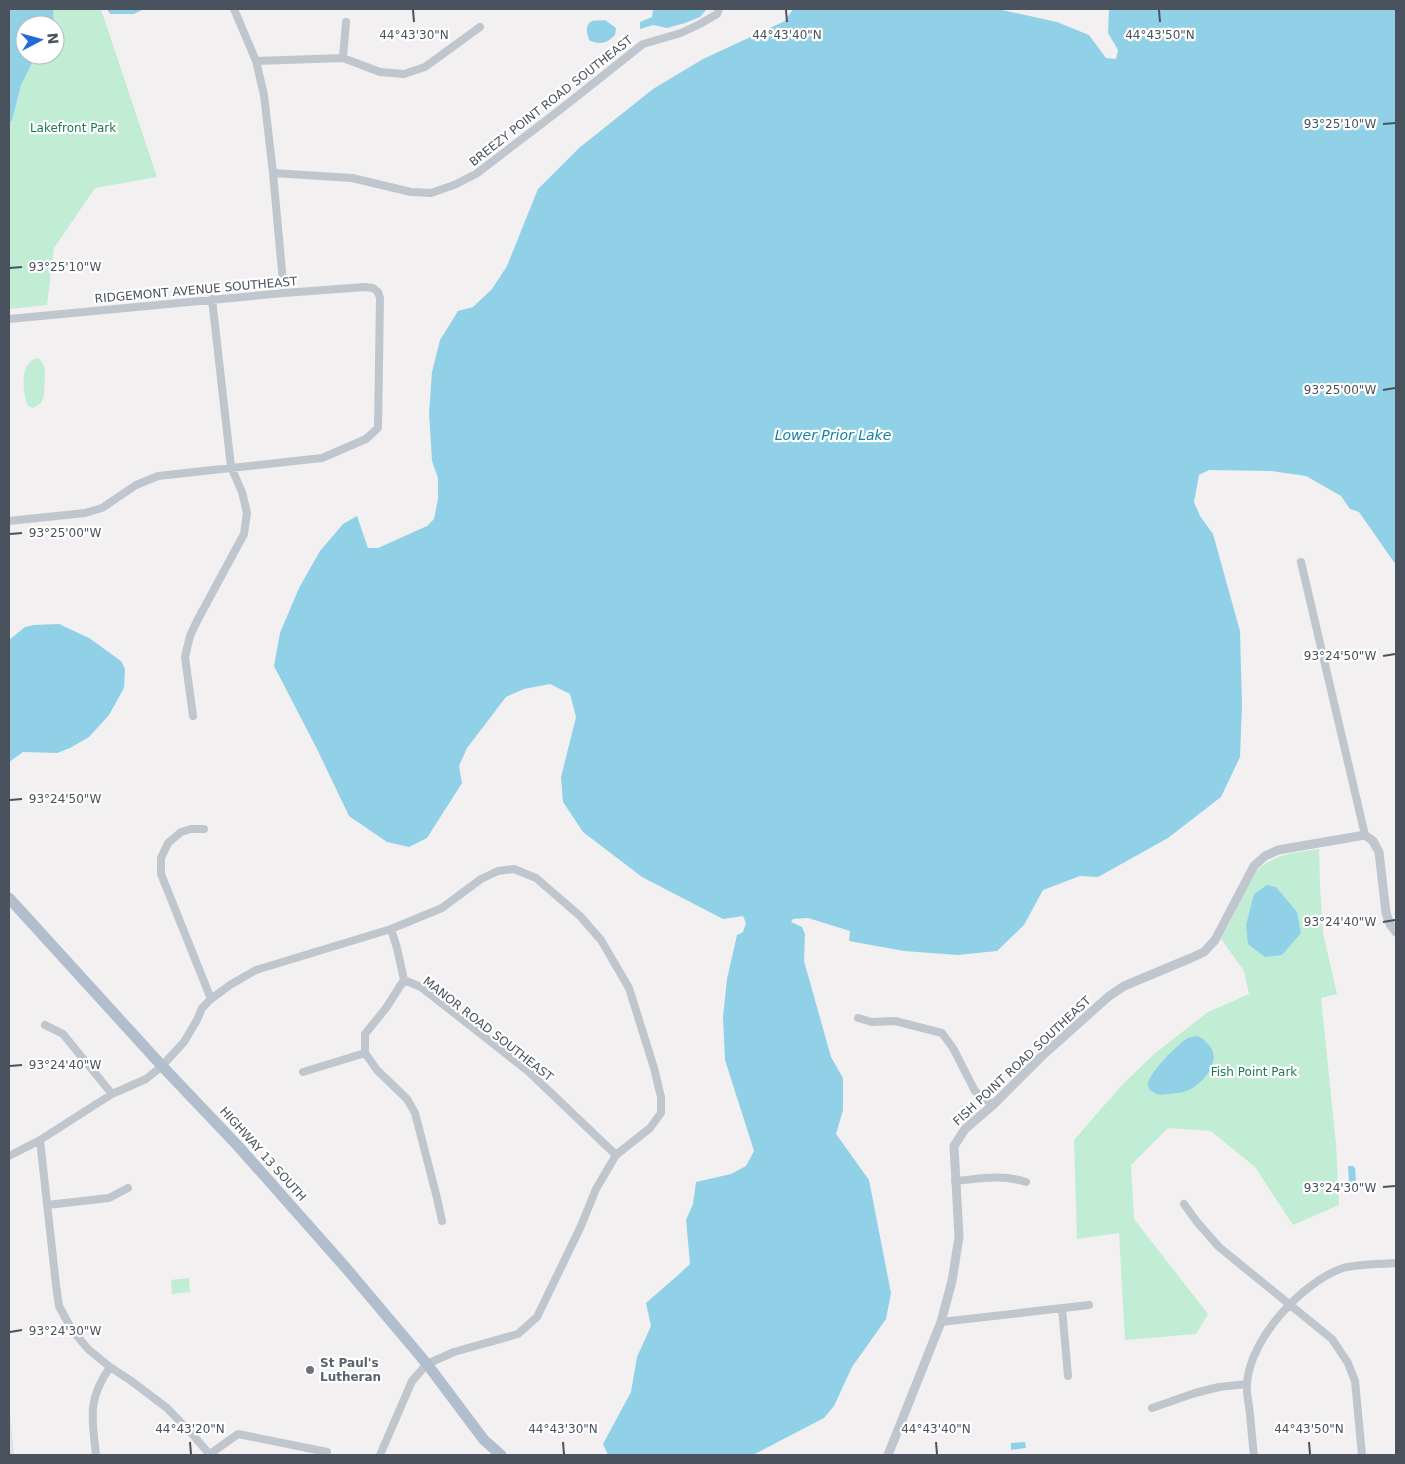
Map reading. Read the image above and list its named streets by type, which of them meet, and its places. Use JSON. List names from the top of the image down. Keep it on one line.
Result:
{"streets":{"main road":["HIGHWAY 13 SOUTH"],"street":["BREEZY POINT ROAD SOUTHEAST","RIDGEMONT AVENUE SOUTHEAST","MANOR ROAD SOUTHEAST","FISH POINT ROAD SOUTHEAST"]},"water":["Lower Prior Lake"],"parks":["Lakefront Park","Fish Point Park"],"places":["St Paul's Lutheran"],"north":"right","coordinates":["44°43'30\"N","44°43'40\"N","44°43'50\"N","93°25'10\"W","93°25'00\"W","93°24'50\"W","93°24'40\"W","93°24'30\"W","44°43'20\"N"]}
